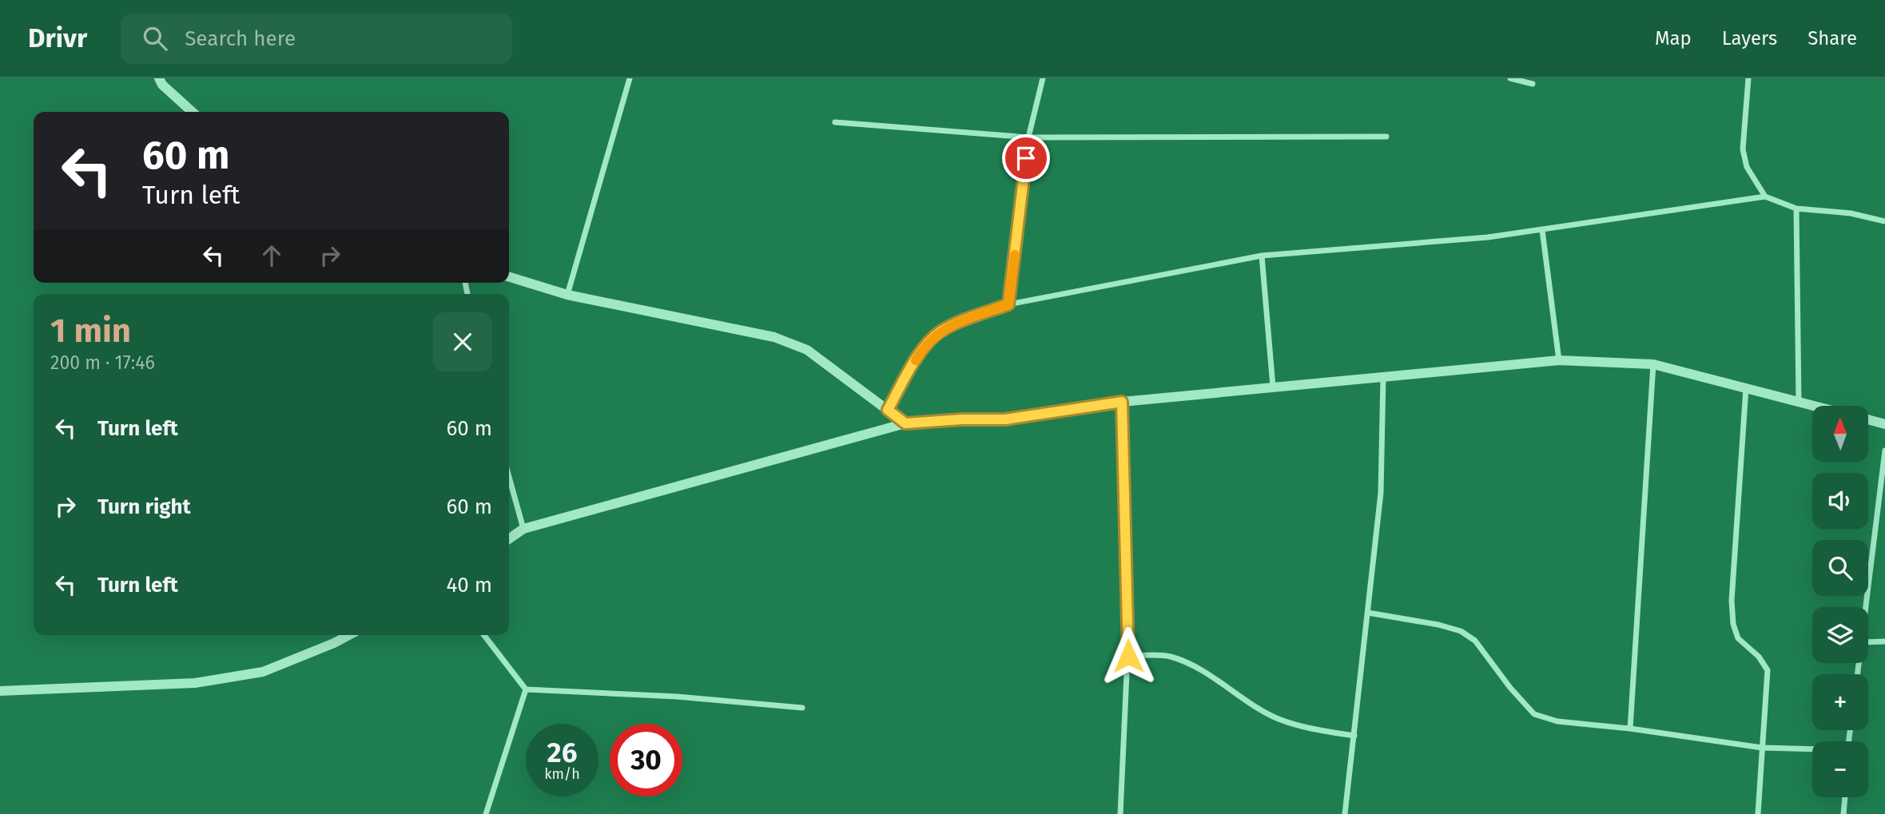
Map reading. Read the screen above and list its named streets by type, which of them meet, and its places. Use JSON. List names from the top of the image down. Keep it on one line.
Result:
{"north":"top","page":{"header":"Drivr","search":"Search here","nav":["Map","Layers","Share"],"turn":["60 m","Turn left"],"heading":["1 min","200 m · 17:46"],"list":[{"name":"Turn left","value":"60 m"},{"name":"Turn right","value":"60 m"},{"name":"Turn left","value":"40 m"}],"map_buttons":["+","−"],"speed":"26 km/h","limit":"30"}}
